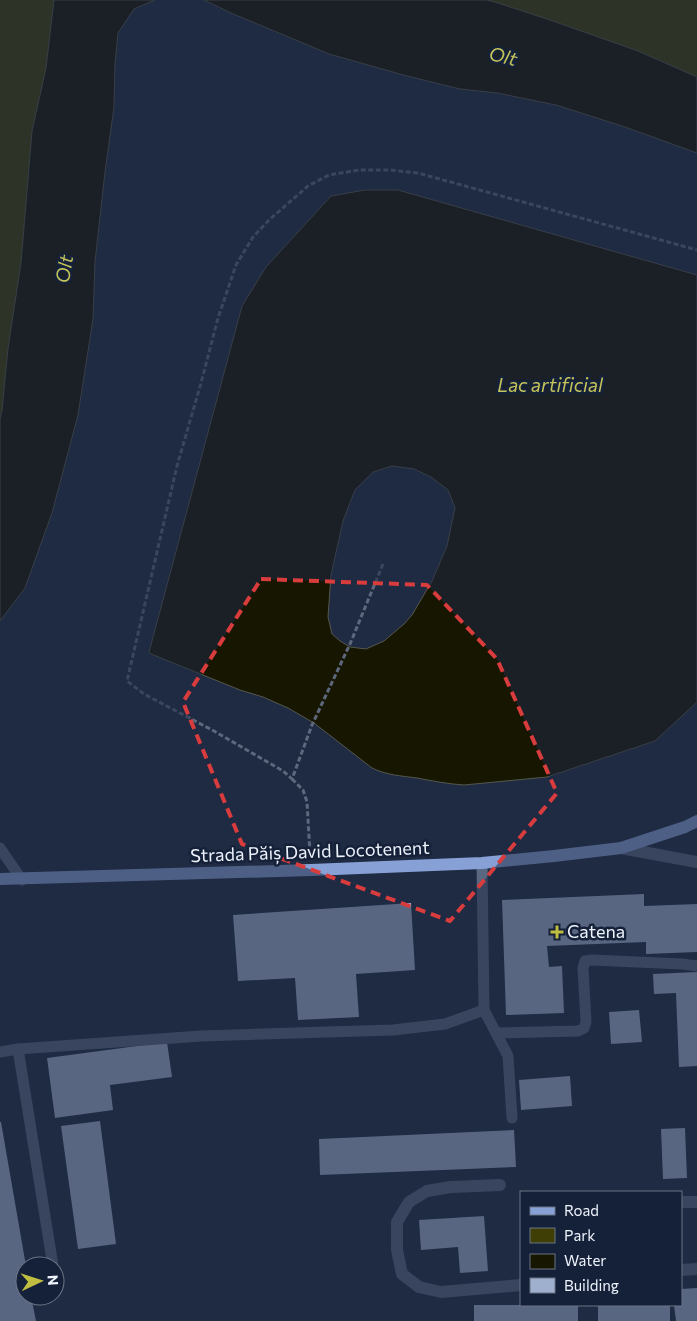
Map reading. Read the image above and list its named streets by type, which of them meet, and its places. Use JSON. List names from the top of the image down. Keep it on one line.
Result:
{"streets":{"main road":["Strada Păiș David Locotenent"]},"water":["Olt","Lac artificial"],"places":{"health":["Catena"]},"legend":["Road","Park","Water","Building"],"north":"right"}
